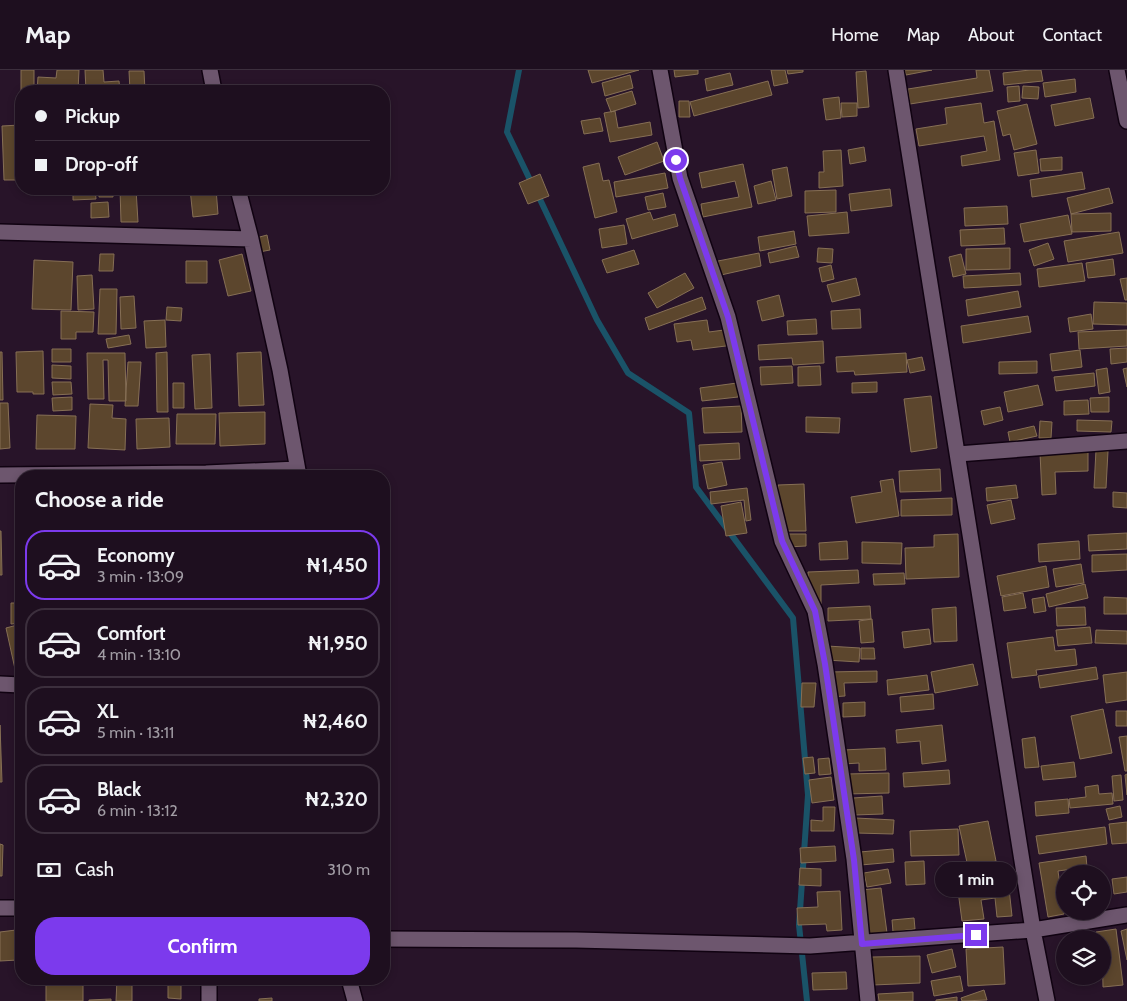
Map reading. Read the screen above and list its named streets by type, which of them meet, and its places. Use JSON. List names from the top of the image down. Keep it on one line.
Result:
{"page":{"header":"Map","nav":["Home","Map","About","Contact"],"banner":["Pickup","Drop-off"],"heading":"Choose a ride","list":[{"name":"Economy","note":"3 min · 13:09","value":"₦1,450"},{"name":"Comfort","note":"4 min · 13:10","value":"₦1,950"},{"name":"XL","note":"5 min · 13:11","value":"₦2,460"},{"name":"Black","note":"6 min · 13:12","value":"₦2,320"}],"pay":["Cash","310 m"],"bubble":"1 min","buttons":"Confirm"}}
